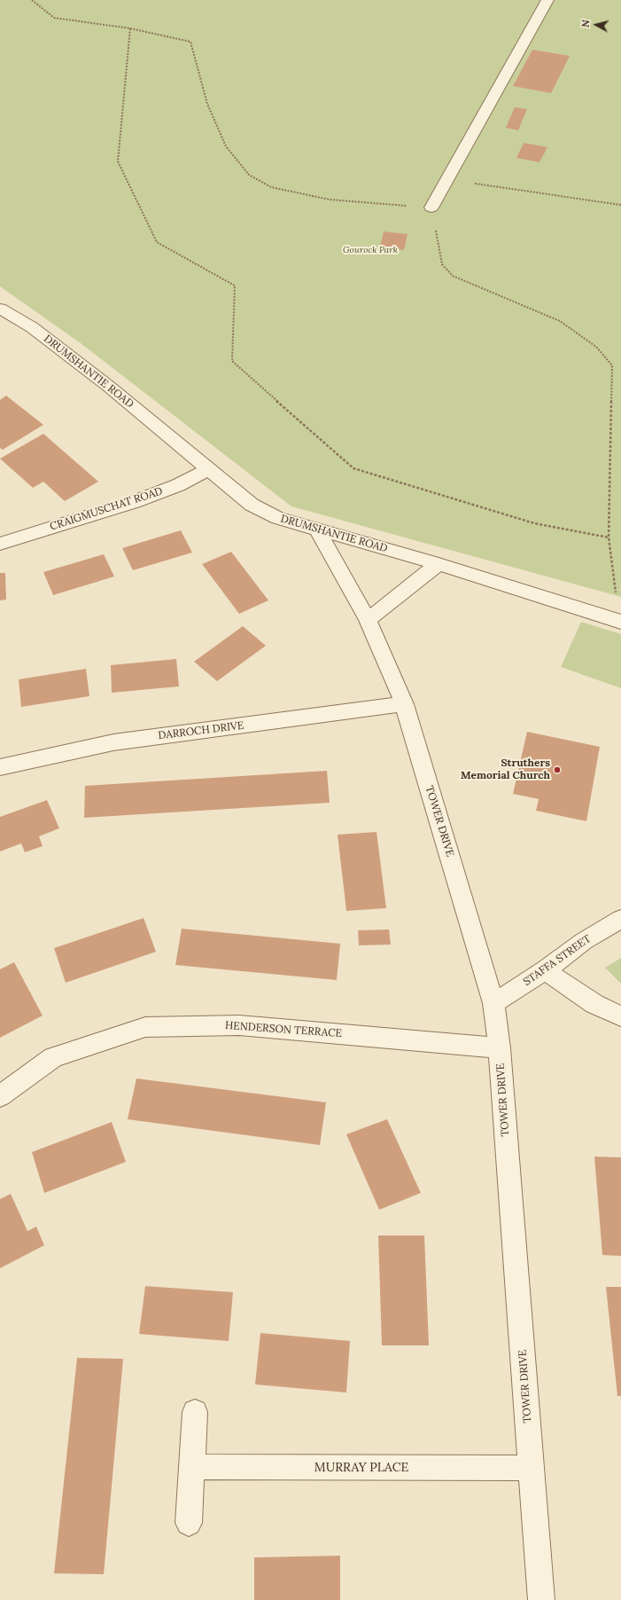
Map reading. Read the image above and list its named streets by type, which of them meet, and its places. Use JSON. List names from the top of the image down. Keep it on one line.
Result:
{"streets":{"street":["DRUMSHANTIE ROAD","CRAIGMUSCHAT ROAD","DARROCH DRIVE","TOWER DRIVE","STAFFA STREET","HENDERSON TERRACE","MURRAY PLACE"]},"crossings":[["DRUMSHANTIE ROAD","CRAIGMUSCHAT ROAD"],["DRUMSHANTIE ROAD","TOWER DRIVE"],["DARROCH DRIVE","TOWER DRIVE"],["TOWER DRIVE","STAFFA STREET"],["TOWER DRIVE","HENDERSON TERRACE"],["TOWER DRIVE","MURRAY PLACE"]],"parks":["Gourock Park"],"places":["Struthers Memorial Church"],"north":"left"}
